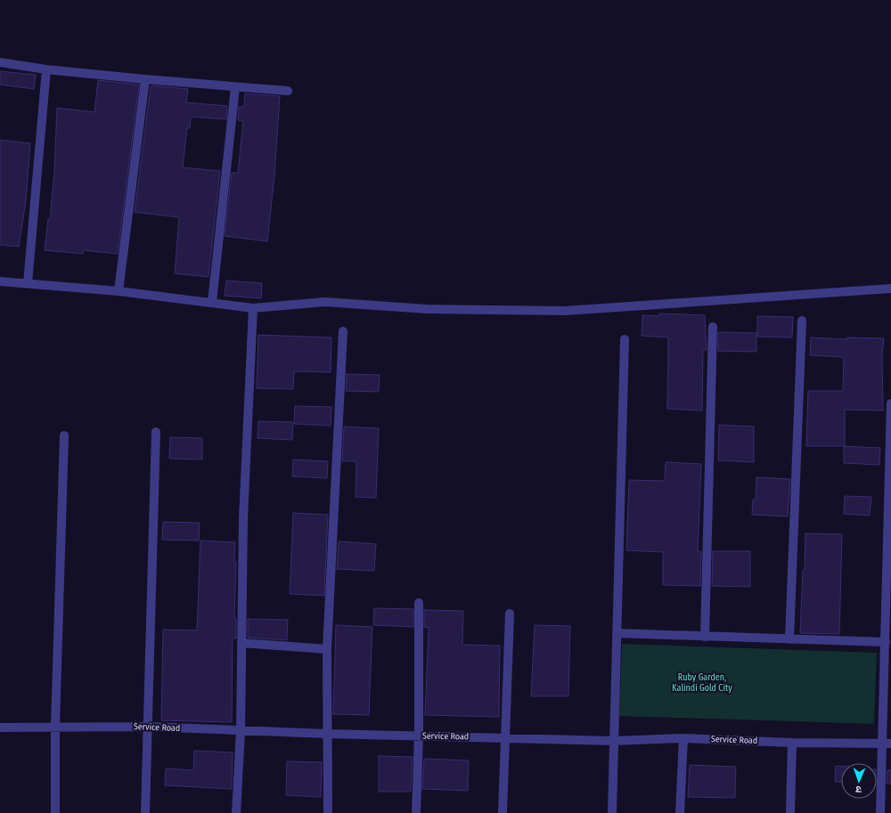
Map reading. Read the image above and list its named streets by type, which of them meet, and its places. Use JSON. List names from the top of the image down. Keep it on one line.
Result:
{"streets":{"street":["Service Road"]},"parks":["Ruby Garden, Kalindi Gold City"],"north":"bottom"}
